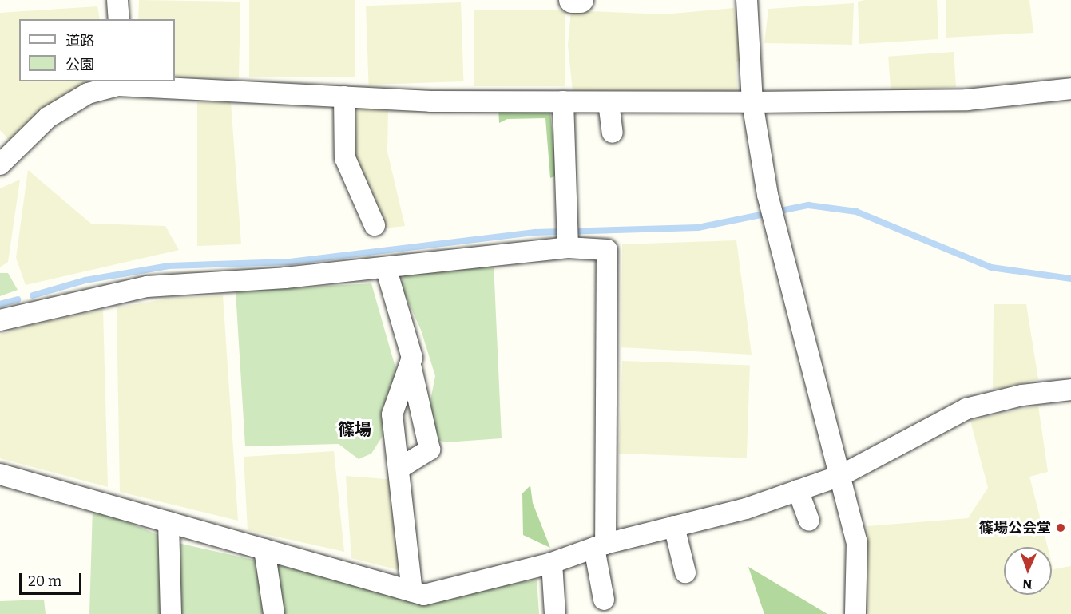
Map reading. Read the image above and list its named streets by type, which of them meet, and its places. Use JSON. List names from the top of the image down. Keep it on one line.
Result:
{"districts":["篠場"],"places":["篠場公会堂"],"legend":["道路","公園"],"scale_bar":"20 m","north":"bottom"}
